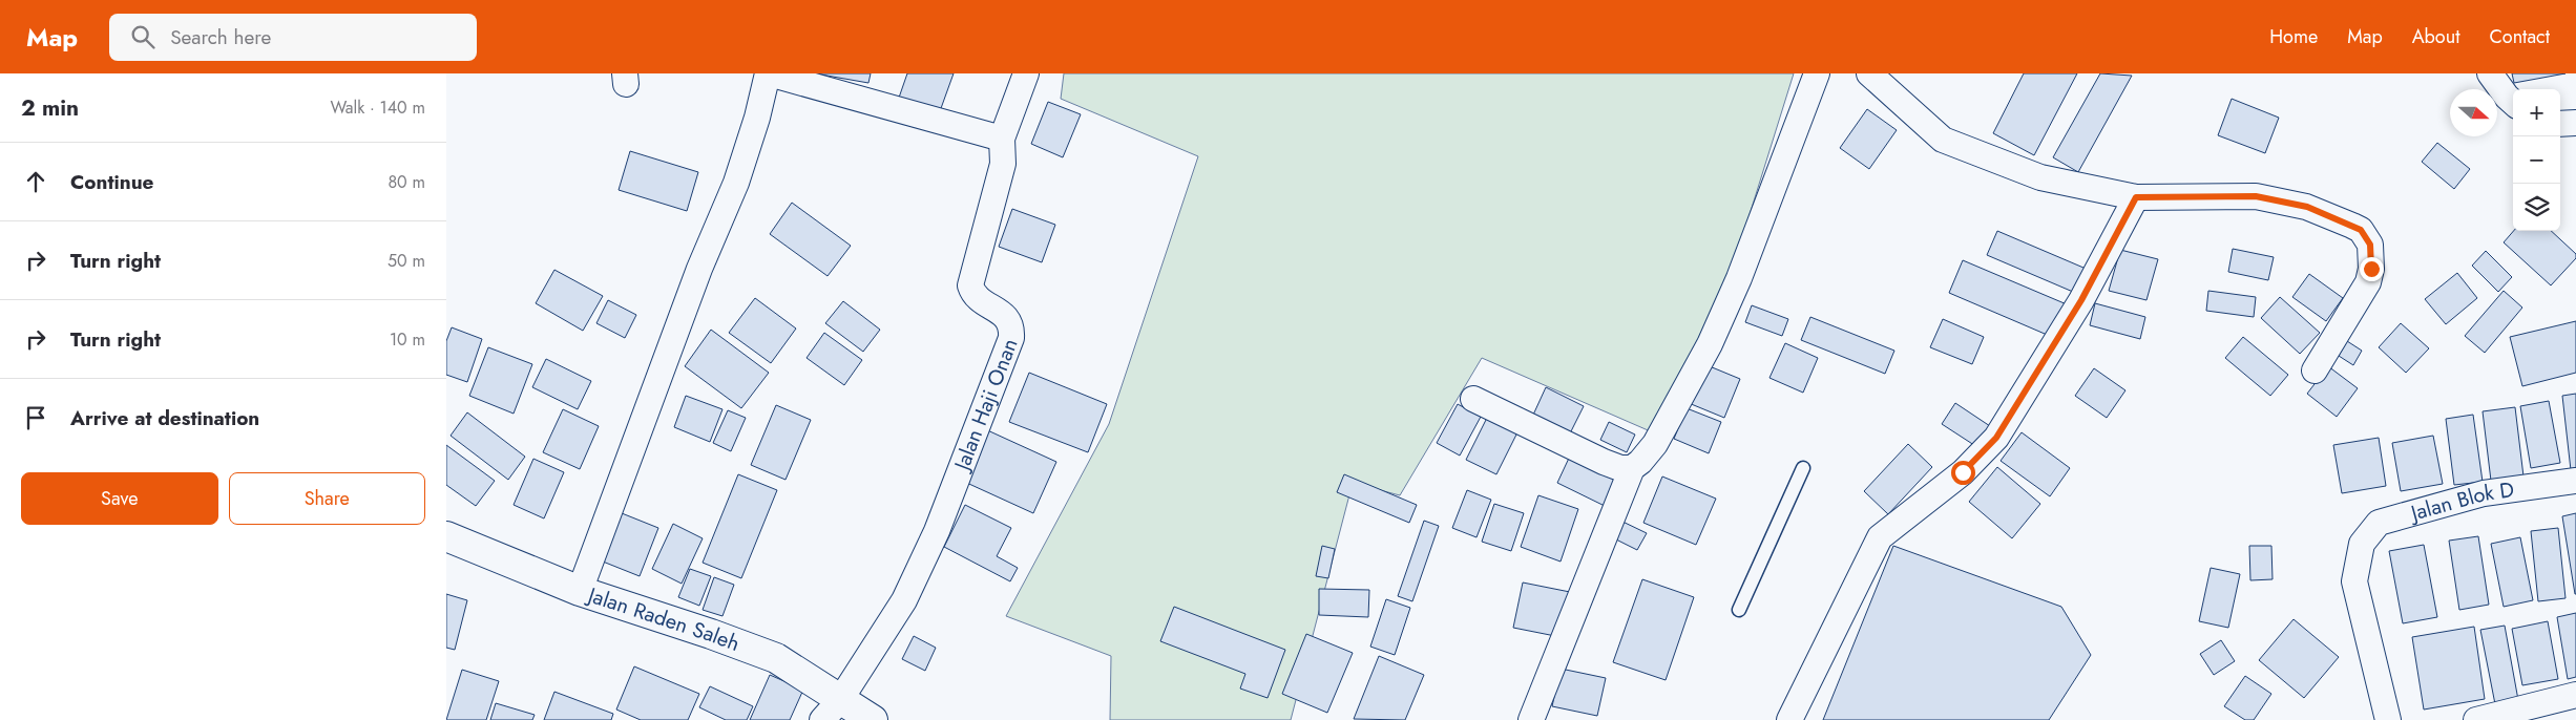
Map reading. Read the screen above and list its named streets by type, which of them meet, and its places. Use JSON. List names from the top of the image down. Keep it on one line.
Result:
{"streets":{"street":["Jalan Haji Onan","Jalan Blok D","Jalan Raden Saleh"]},"crossings":[["Jalan Haji Onan","Jalan Raden Saleh"]],"north":"right","page":{"header":"Map","search":"Search here","nav":["Home","Map","About","Contact"],"heading":["2 min","Walk · 140 m"],"map_buttons":["+","−"],"list":[["Continue","80 m"],["Turn right","50 m"],["Turn right","10 m"],"Arrive at destination"],"buttons":["Save","Share"]}}
